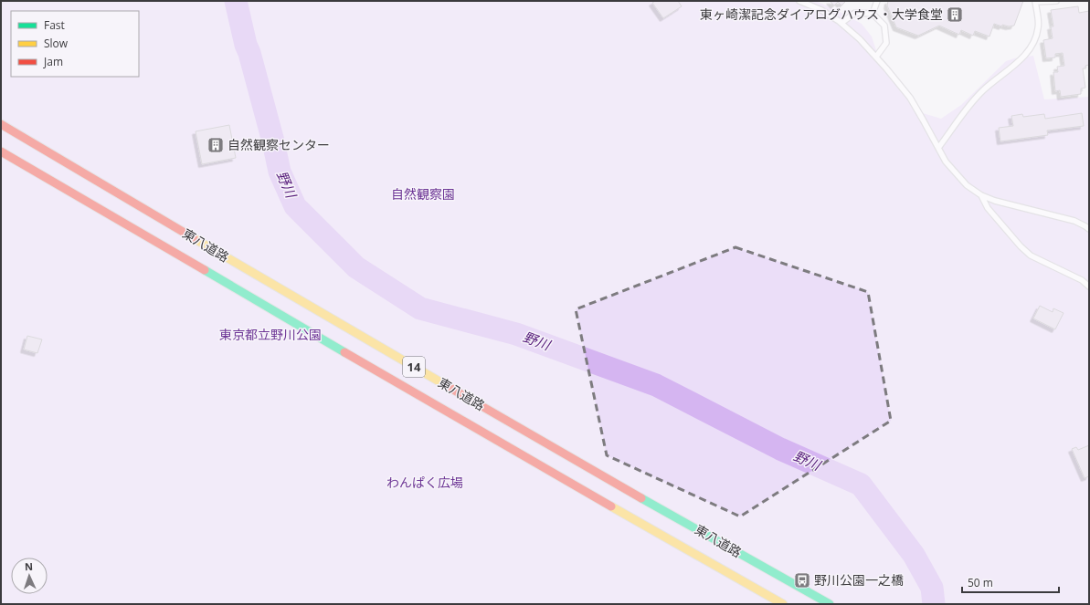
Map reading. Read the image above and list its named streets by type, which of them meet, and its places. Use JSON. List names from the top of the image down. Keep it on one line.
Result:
{"streets":{"main road":["東八道路","14"]},"water":["野川"],"parks":["自然観察園","東京都立野川公園","わんぱく広場"],"places":{"building":["東ヶ崎潔記念ダイアログハウス・大学食堂","自然観察センター"],"bus stop":["野川公園一之橋"]},"legend":["Fast","Slow","Jam"],"scale_bar":"50 m","north":"top"}
